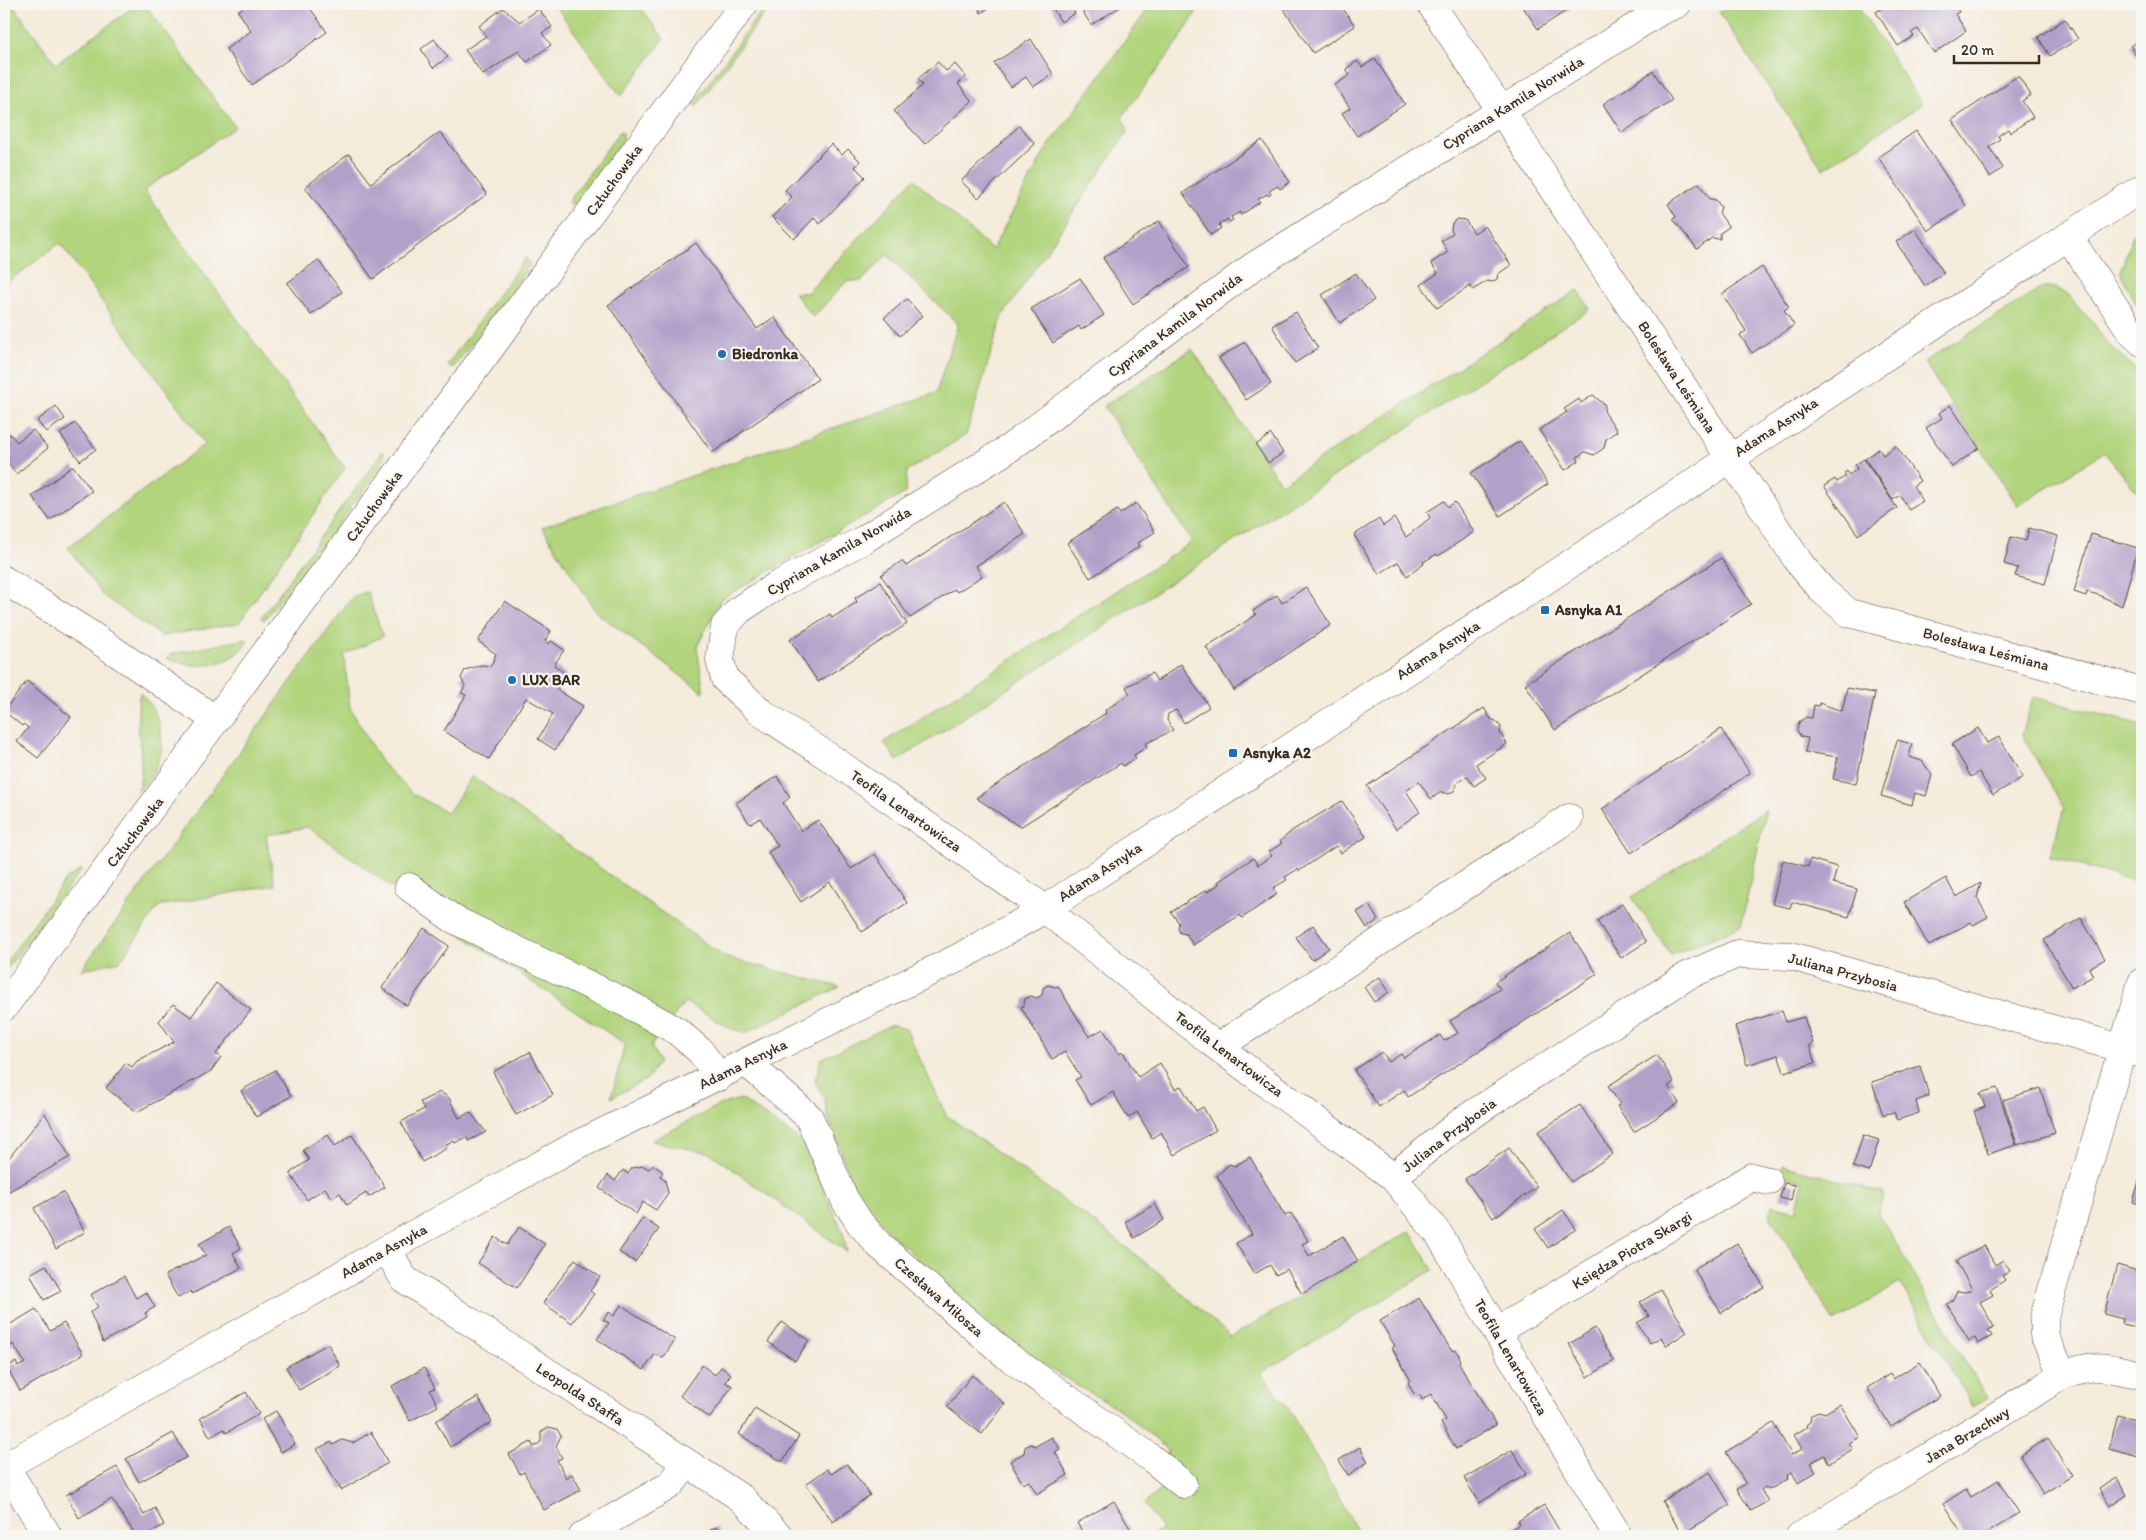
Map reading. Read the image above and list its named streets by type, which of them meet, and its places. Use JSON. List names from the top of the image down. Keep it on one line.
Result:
{"streets":{"street":["Cypriana Kamila Norwida","Człuchowska","Bolesława Leśmiana","Adama Asnyka","Teofila Lenartowicza","Juliana Przybosia","Księdza Piotra Skargi","Czesława Miłosza","Leopolda Staffa","Jana Brzechwy"]},"crossings":[["Cypriana Kamila Norwida","Bolesława Leśmiana"],["Cypriana Kamila Norwida","Teofila Lenartowicza"],["Bolesława Leśmiana","Adama Asnyka"],["Adama Asnyka","Teofila Lenartowicza"],["Adama Asnyka","Czesława Miłosza"],["Adama Asnyka","Leopolda Staffa"],["Teofila Lenartowicza","Juliana Przybosia"],["Teofila Lenartowicza","Księdza Piotra Skargi"]],"places":{"other":["Biedronka","LUX BAR"],"transit":["Asnyka A1","Asnyka A2"]},"scale_bar":"20 m"}
